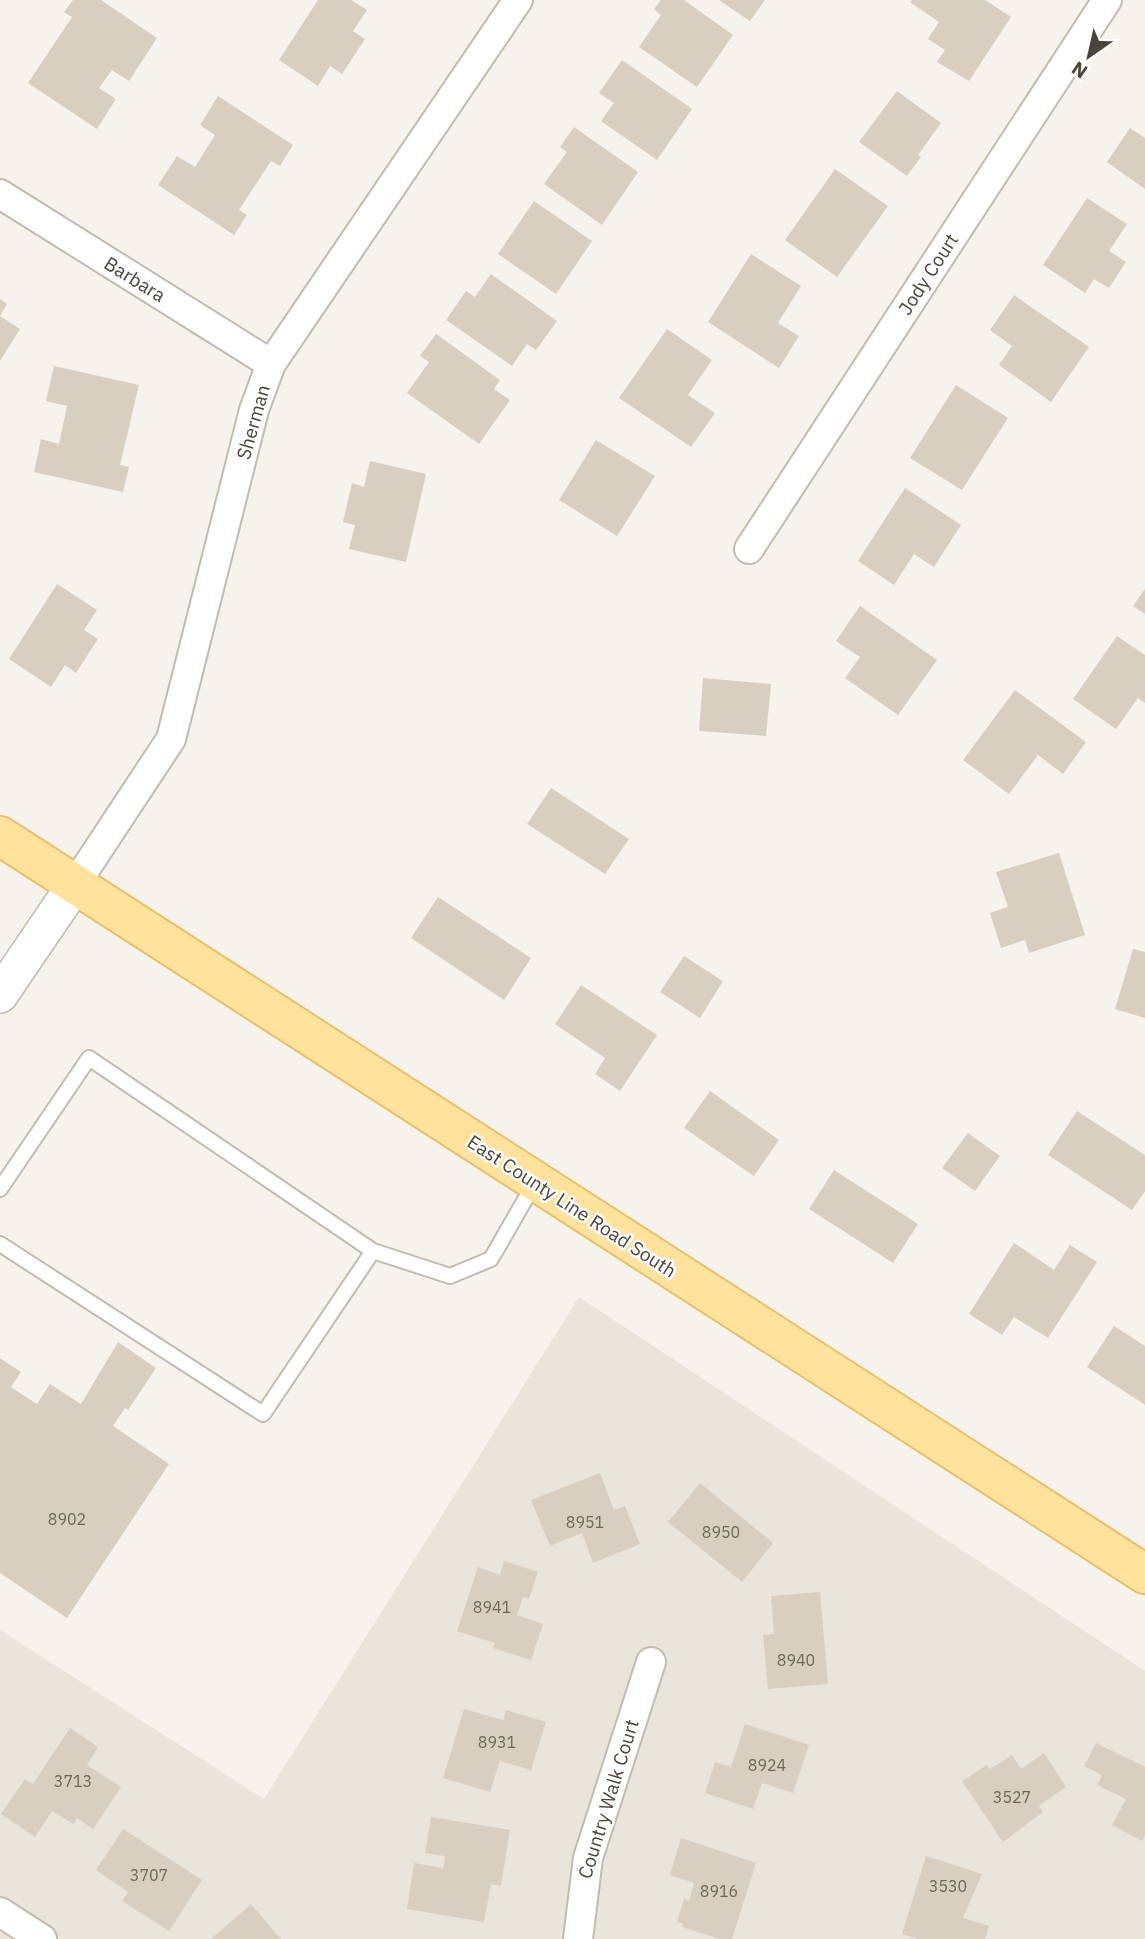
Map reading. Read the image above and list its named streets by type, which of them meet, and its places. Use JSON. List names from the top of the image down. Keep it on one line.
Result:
{"streets":{"main road":["East County Line Road South"],"street":["Jody Court","Barbara","Sherman","Country Walk Court"]},"crossings":[["Barbara","Sherman"],["Sherman","East County Line Road South"]],"house_numbers":["8902","8951","8950","8941","8940","8931","8924","3713","3527","3707","3530","8916"],"north":"bottom left"}
